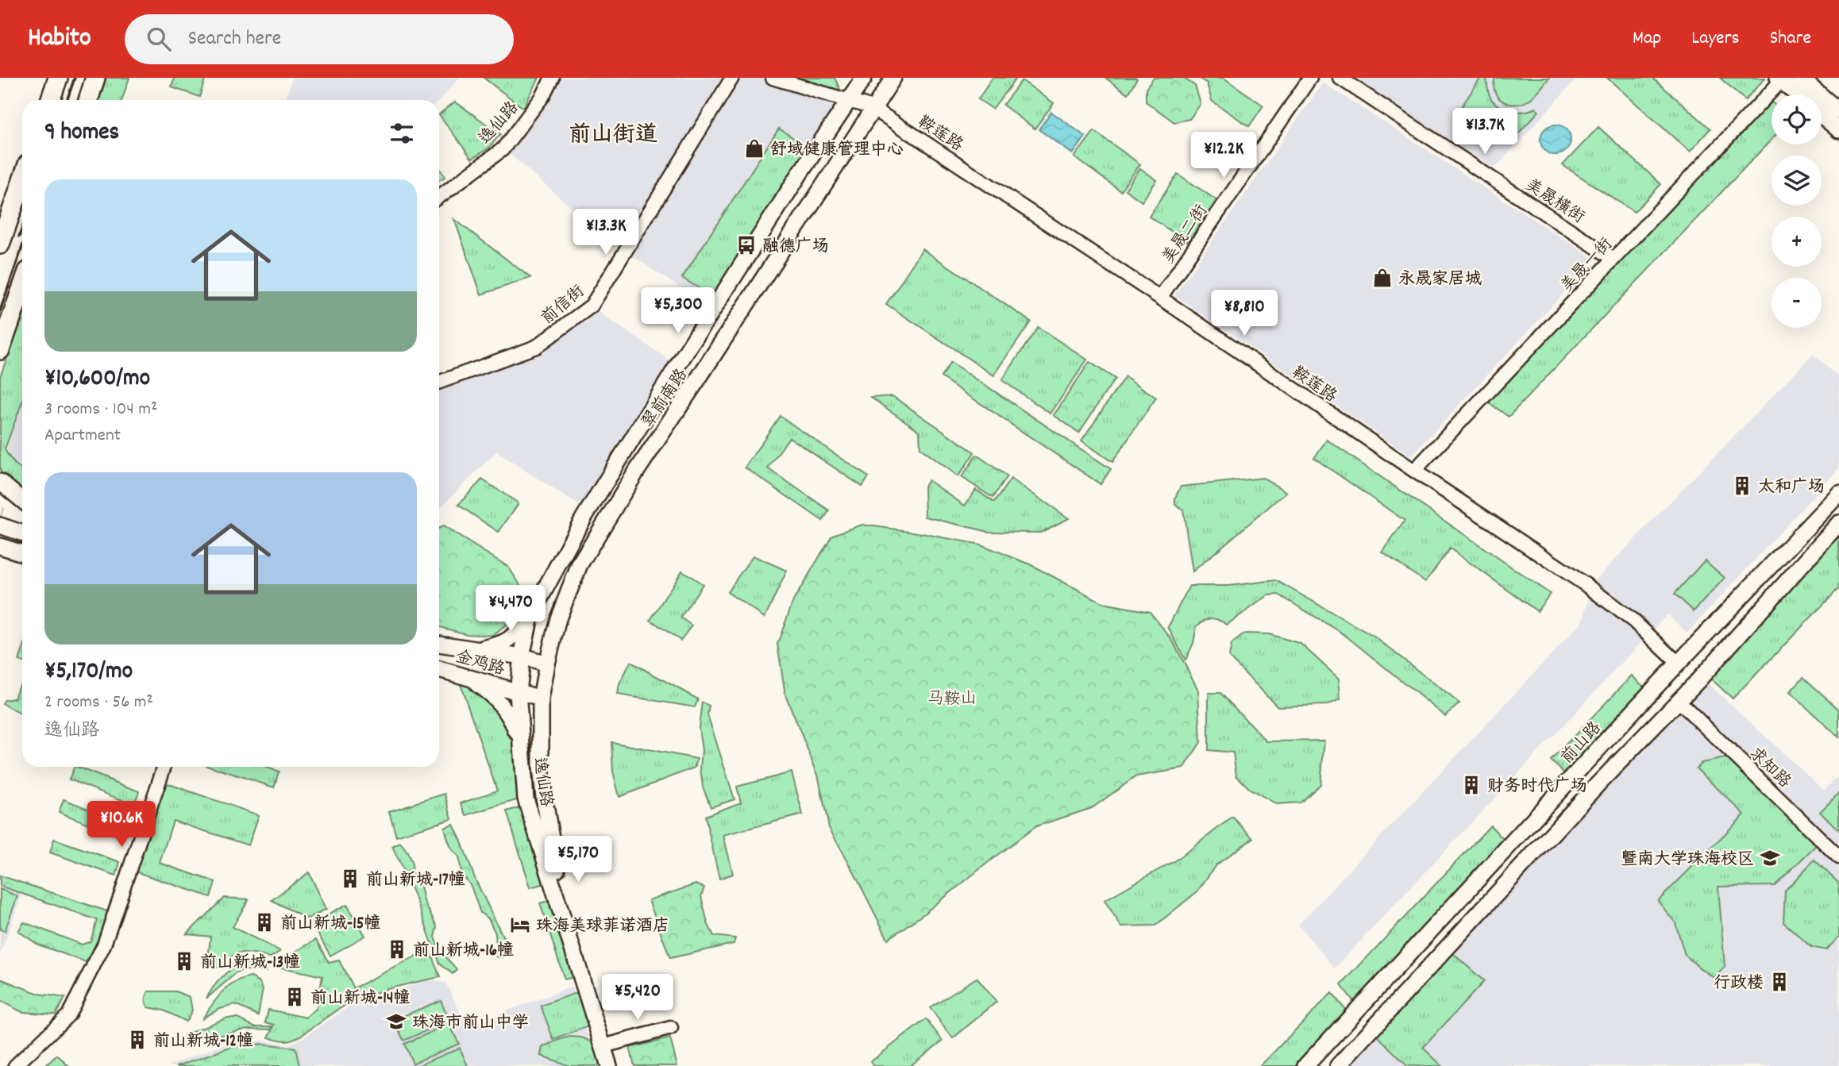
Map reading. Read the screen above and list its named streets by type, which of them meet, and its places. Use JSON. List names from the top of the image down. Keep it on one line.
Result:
{"streets":{"main road":["逸仙路","翠前南路","金鸡路","前山路"],"street":["鞍莲路","美晟橫街","美晟二街","美晟一街","前信街","求知路"]},"crossings":[["逸仙路","翠前南路"],["逸仙路","金鸡路"],["鞍莲路","美晟二街"],["鞍莲路","美晟一街"],["鞍莲路","翠前南路"],["鞍莲路","前山路"],["美晟橫街","美晟一街"],["翠前南路","金鸡路"]],"districts":["前山街道"],"parks":["马鞍山"],"places":{"shop":["舒域健康管理中心","永晟家居城"],"bus stop":["融德广场"],"building":["太和广场","财务时代广场","前山新城-17幢","前山新城-15幢","前山新城-16幢","前山新城-13幢","行政楼","前山新城-14幢","前山新城-12幢"],"school or university":["暨南大学珠海校区","珠海市前山中学"],"hotel":["珠海美球菲诺酒店"]},"page":{"header":"Habito","search":"Search here","nav":["Map","Layers","Share"],"map_buttons":["+","−"],"heading":"9 homes","price":["¥13.7K","¥12.2K","¥13.3K","¥5,300","¥8,810","¥4,470","¥10.6K","¥5,170","¥5,420"],"list":[{"name":"¥10,600/mo","note":"3 rooms · 104 m² · Apartment"},{"name":"¥5,170/mo","note":"2 rooms · 56 m² · 逸仙路"}]}}
